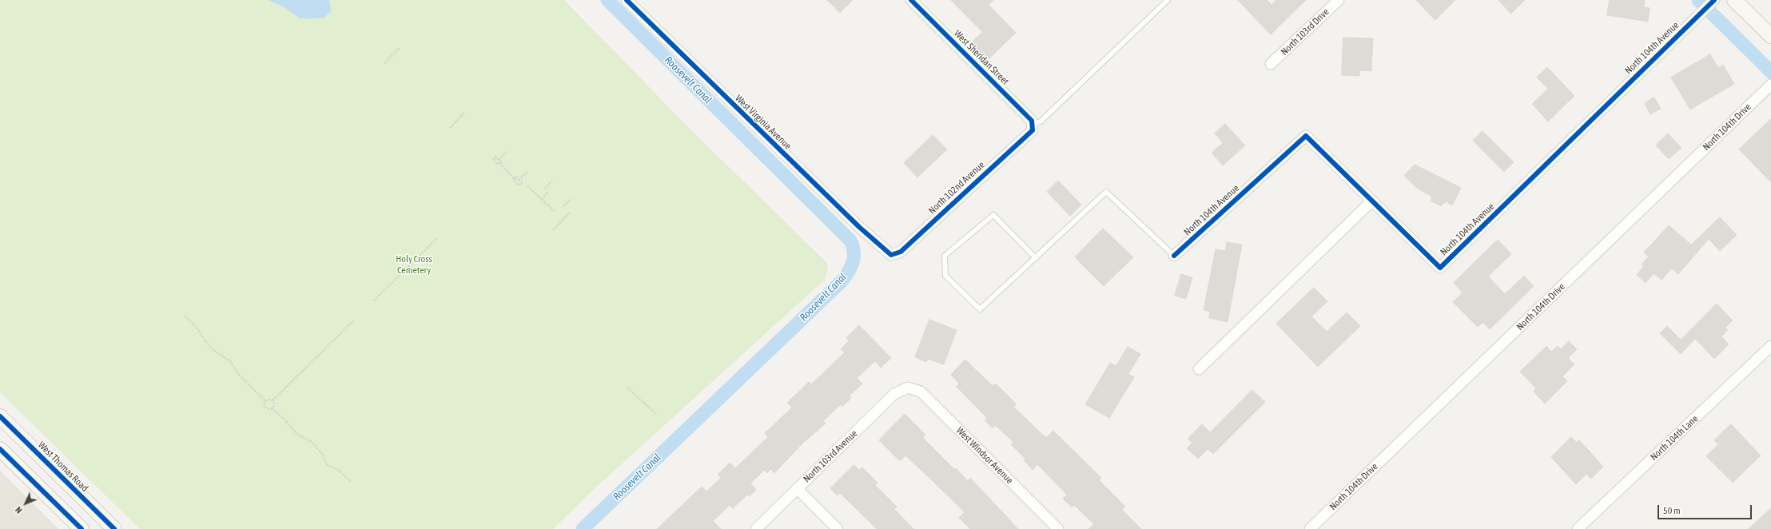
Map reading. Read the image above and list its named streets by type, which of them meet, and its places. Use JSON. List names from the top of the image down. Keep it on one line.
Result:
{"streets":{"main road":["West Thomas Road"],"street":["North 103rd Drive","North 104th Avenue","West Sheridan Street","West Virginia Avenue","North 104th Drive","North 102nd Avenue","North 104th Lane","West Windsor Avenue","North 103rd Avenue"]},"crossings":[["West Sheridan Street","North 102nd Avenue"],["West Virginia Avenue","North 102nd Avenue"],["West Windsor Avenue","North 103rd Avenue"]],"water":["Roosevelt Canal"],"parks":["Holy Cross Cemetery"],"scale_bar":"50 m","north":"bottom left"}
